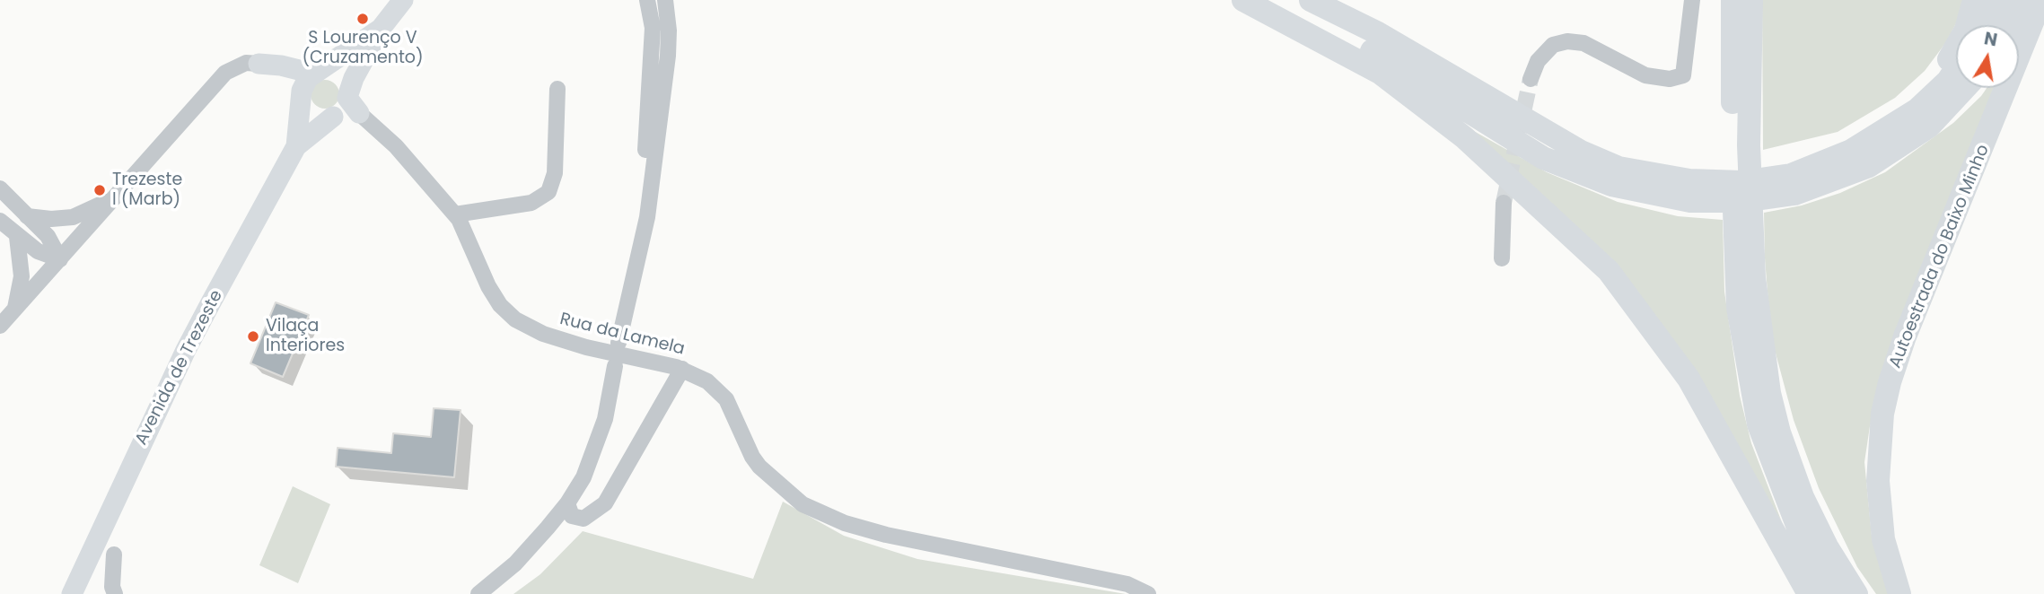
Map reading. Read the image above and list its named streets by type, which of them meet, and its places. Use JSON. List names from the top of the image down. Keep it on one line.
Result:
{"streets":{"highway":["Autoestrada do Baixo Minho"],"main road":["Avenida de Trezeste"],"street":["Rua da Lamela"]},"places":["S Lourenço V (Cruzamento)","Trezeste I (Marb)","Vilaça Interiores"],"north":"top"}
